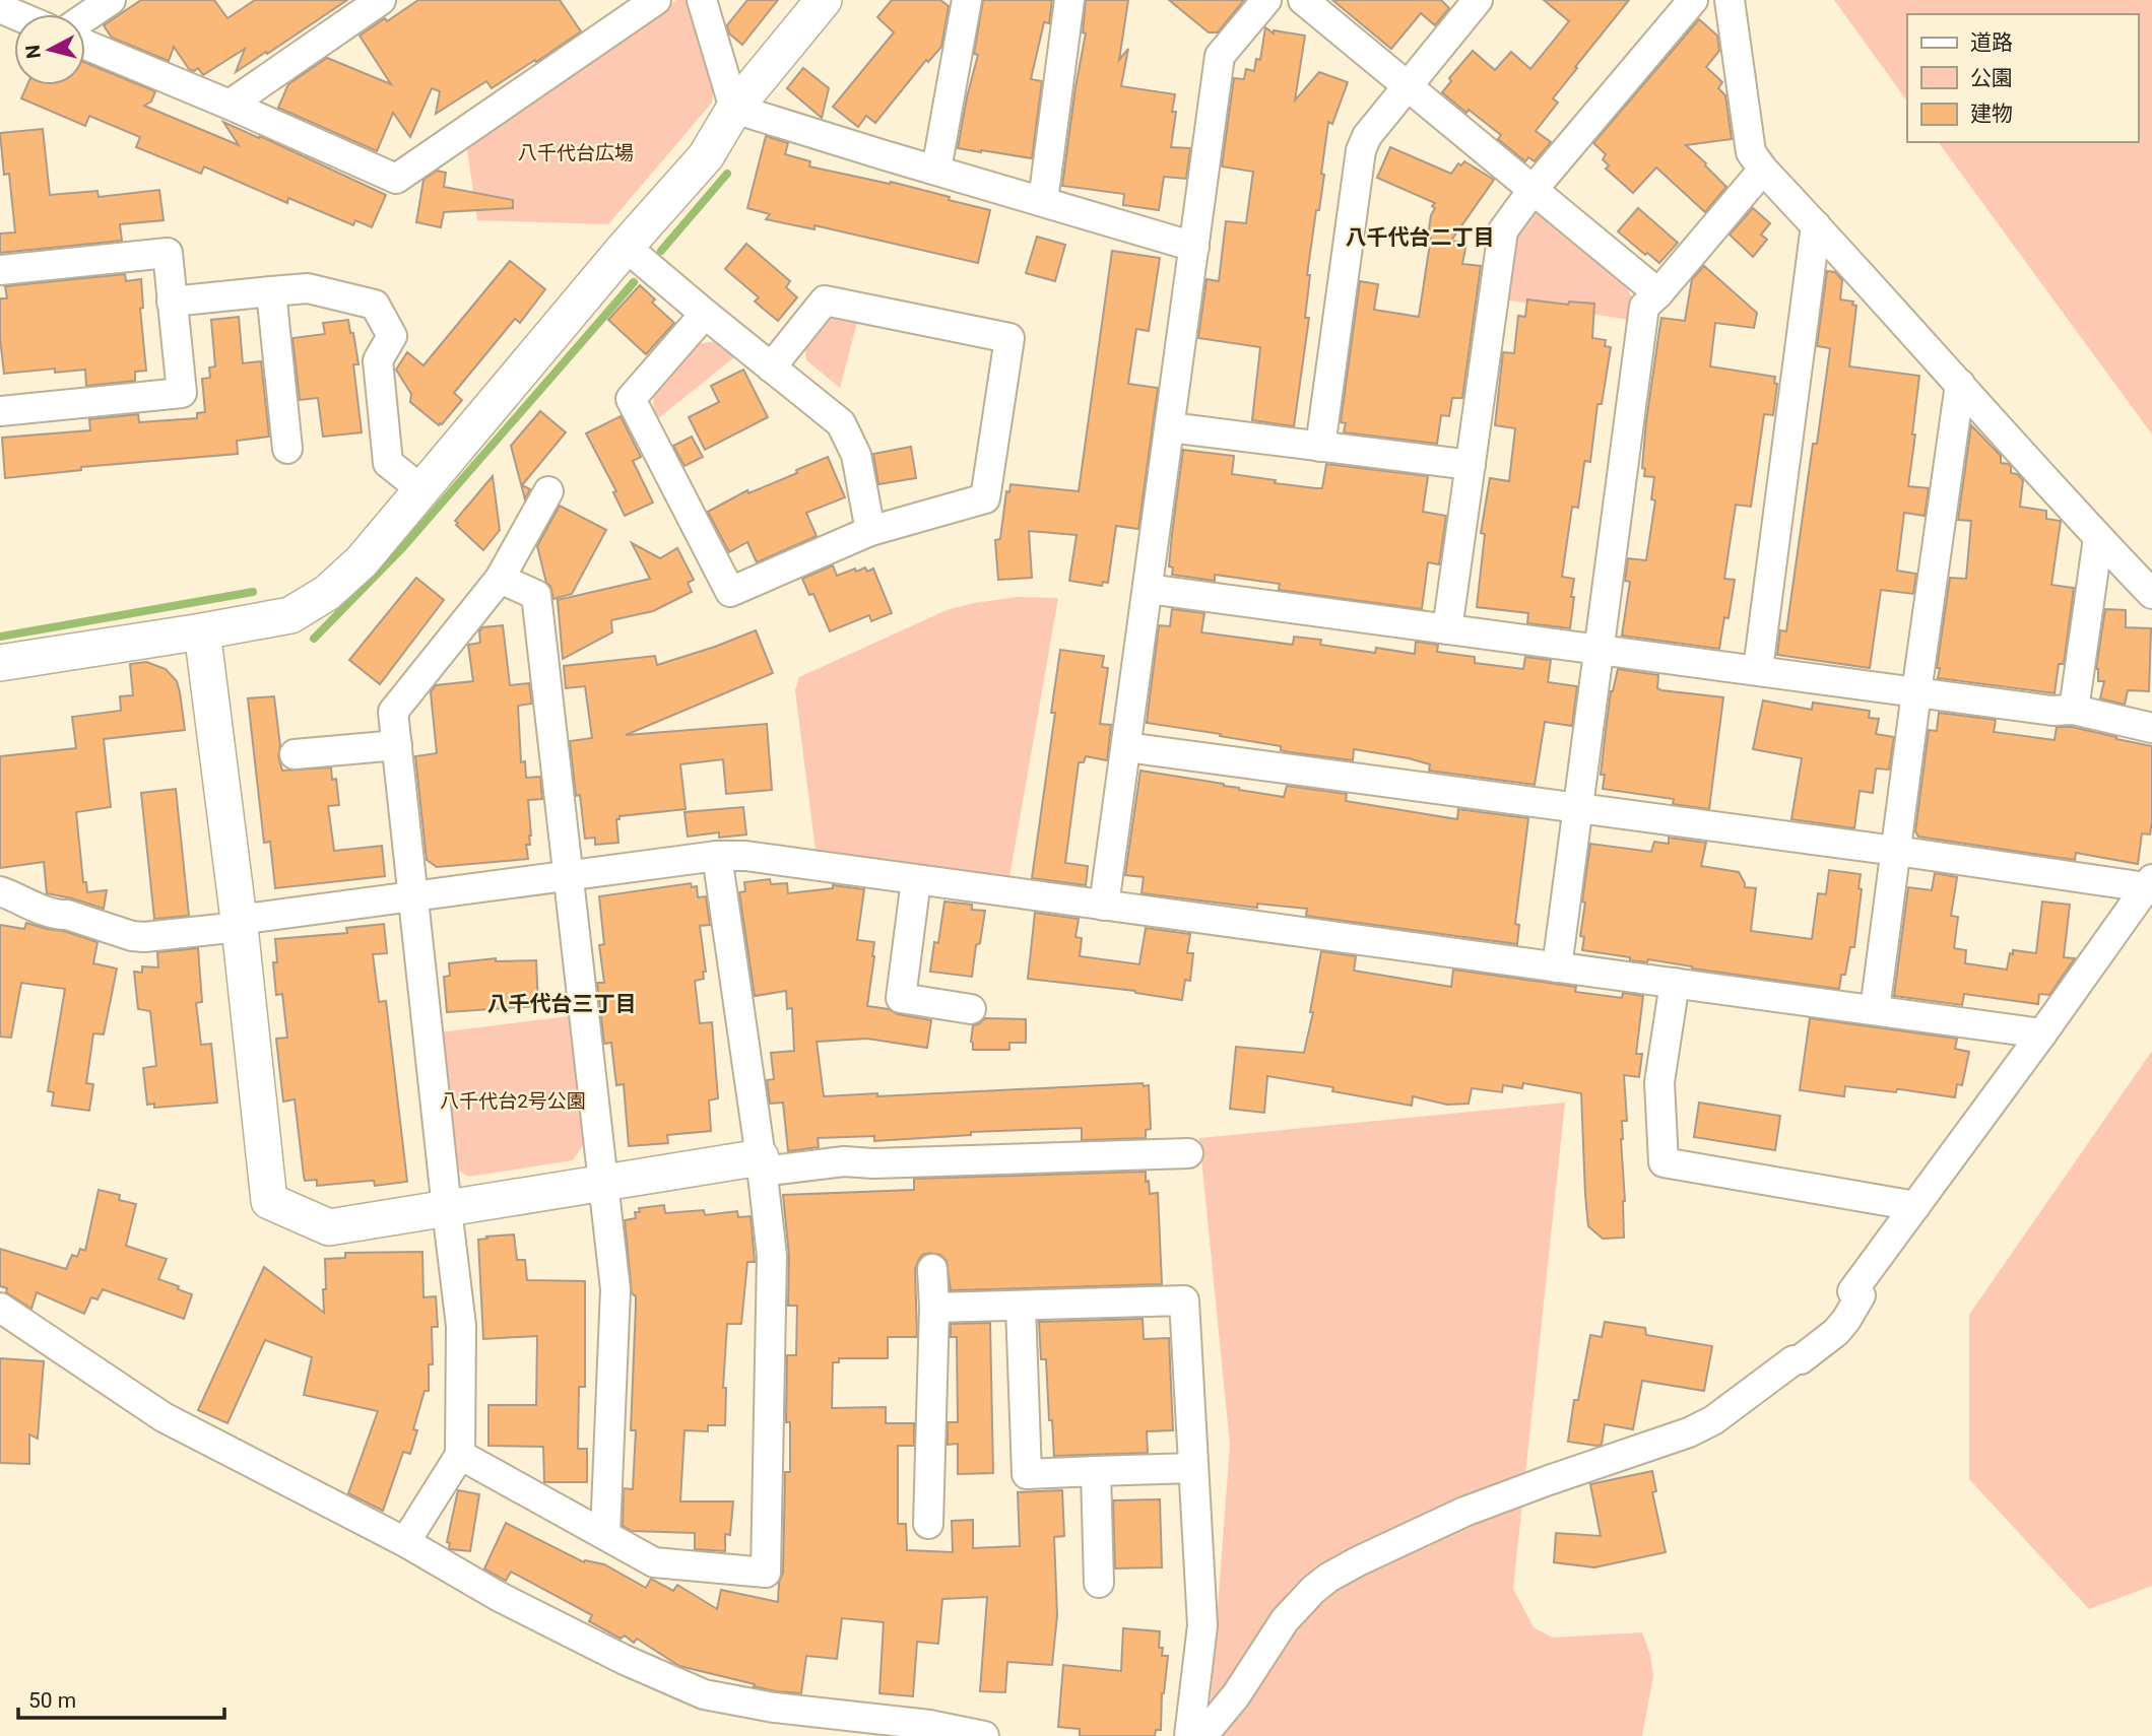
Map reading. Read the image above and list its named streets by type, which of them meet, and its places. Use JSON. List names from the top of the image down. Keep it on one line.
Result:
{"districts":["八千代台二丁目","八千代台三丁目"],"parks":["八千代台広場","八千代台2号公園"],"legend":["道路","公園","建物"],"scale_bar":"50 m","north":"left"}
